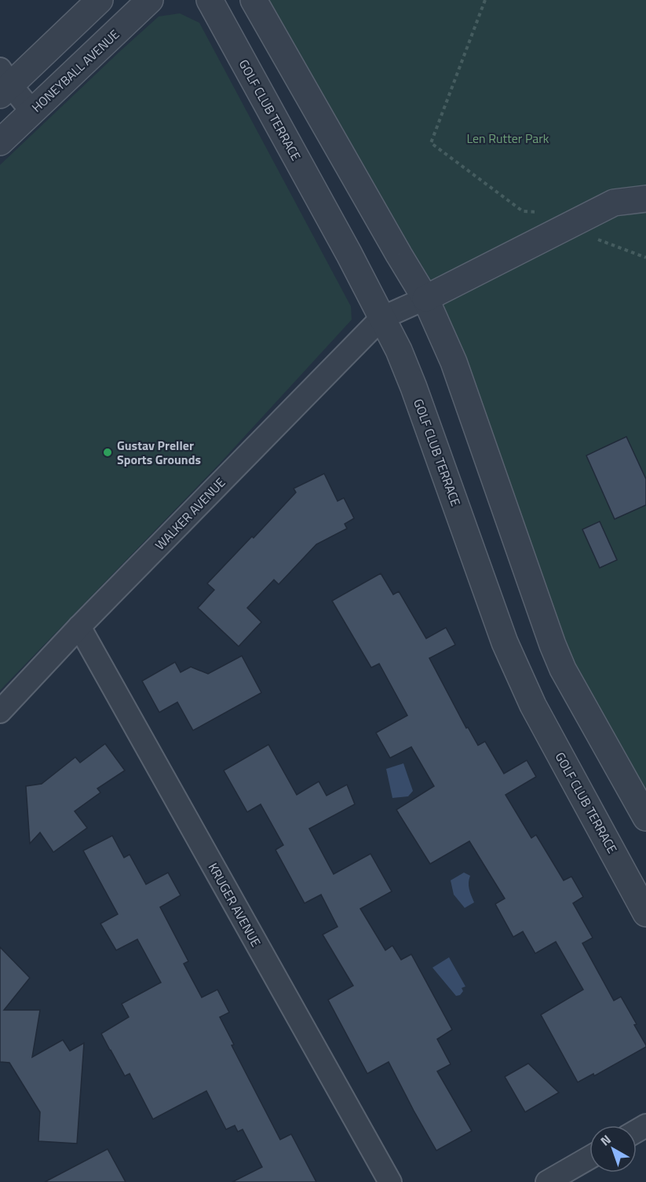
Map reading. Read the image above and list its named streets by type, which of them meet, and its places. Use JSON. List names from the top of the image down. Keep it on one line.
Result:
{"streets":{"street":["HONEYBALL AVENUE","GOLF CLUB TERRACE","WALKER AVENUE","KRUGER AVENUE"]},"crossings":[["GOLF CLUB TERRACE","WALKER AVENUE"],["WALKER AVENUE","KRUGER AVENUE"]],"parks":["Len Rutter Park"],"places":["Gustav Preller Sports Grounds"],"north":"top left"}
